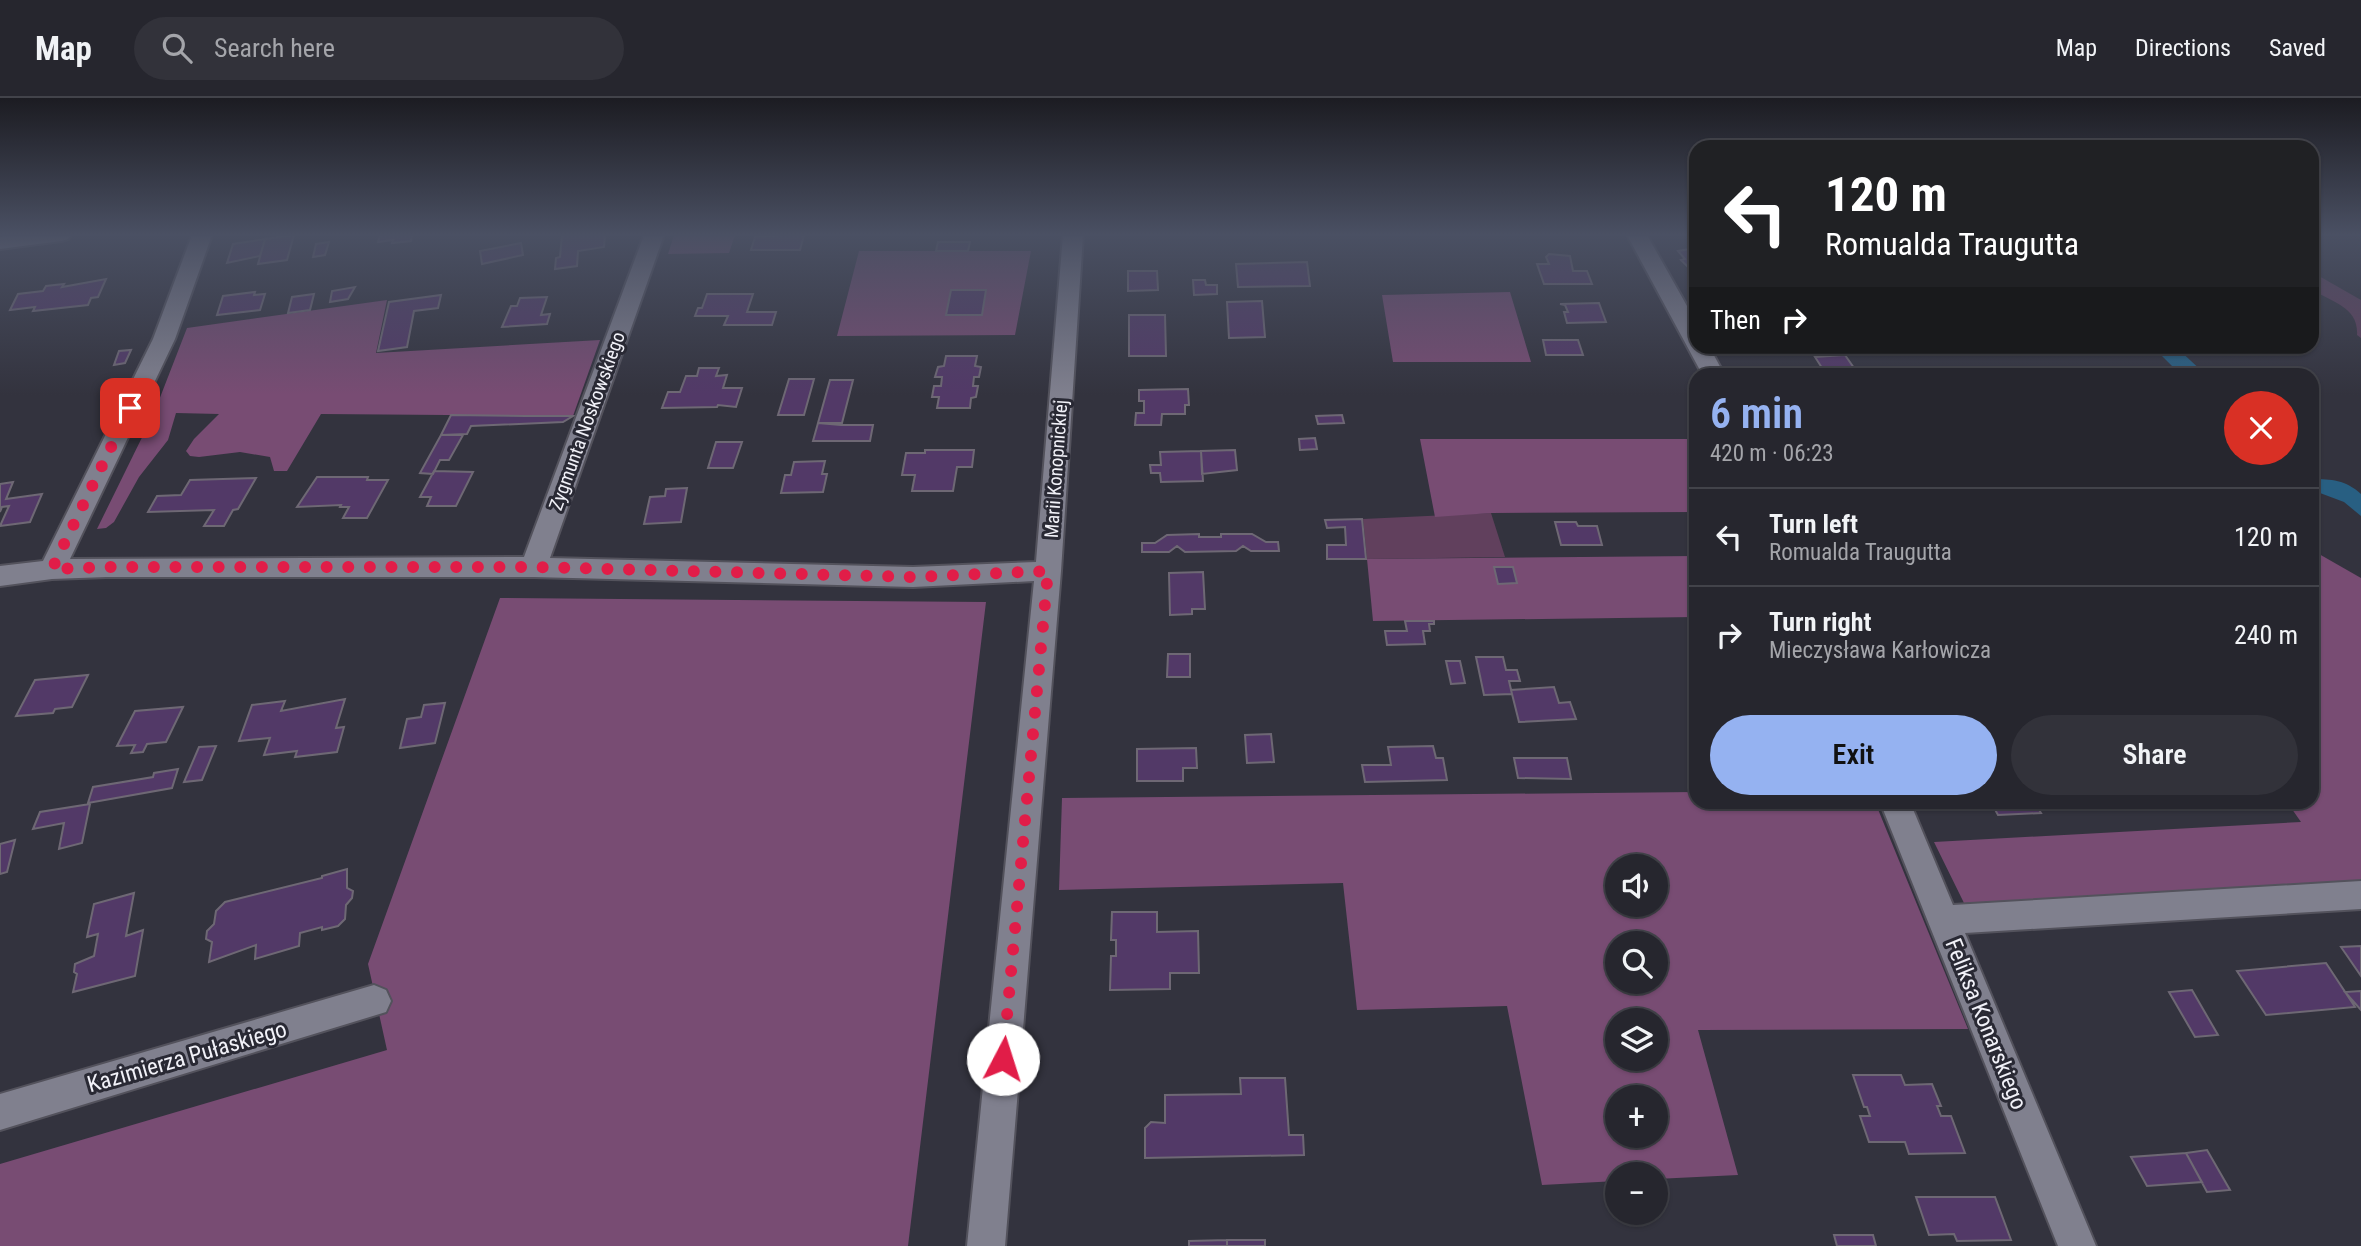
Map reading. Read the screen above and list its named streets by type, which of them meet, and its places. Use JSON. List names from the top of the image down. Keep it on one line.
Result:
{"streets":{"street":["Zygmunta Noskowskiego","Marii Konopnickiej","Feliksa Konarskiego","Kazimierza Pułaskiego"]},"page":{"header":"Map","search":"Search here","nav":["Map","Directions","Saved"],"turn":["120 m","Romualda Traugutta"],"then":"Then","heading":["6 min","420 m · 06:23"],"list":[{"name":"Turn left","note":"Romualda Traugutta","value":"120 m"},{"name":"Turn right","note":"Mieczysława Karłowicza","value":"240 m"}],"buttons":["Exit","Share"],"map_buttons":["+","−"]}}
